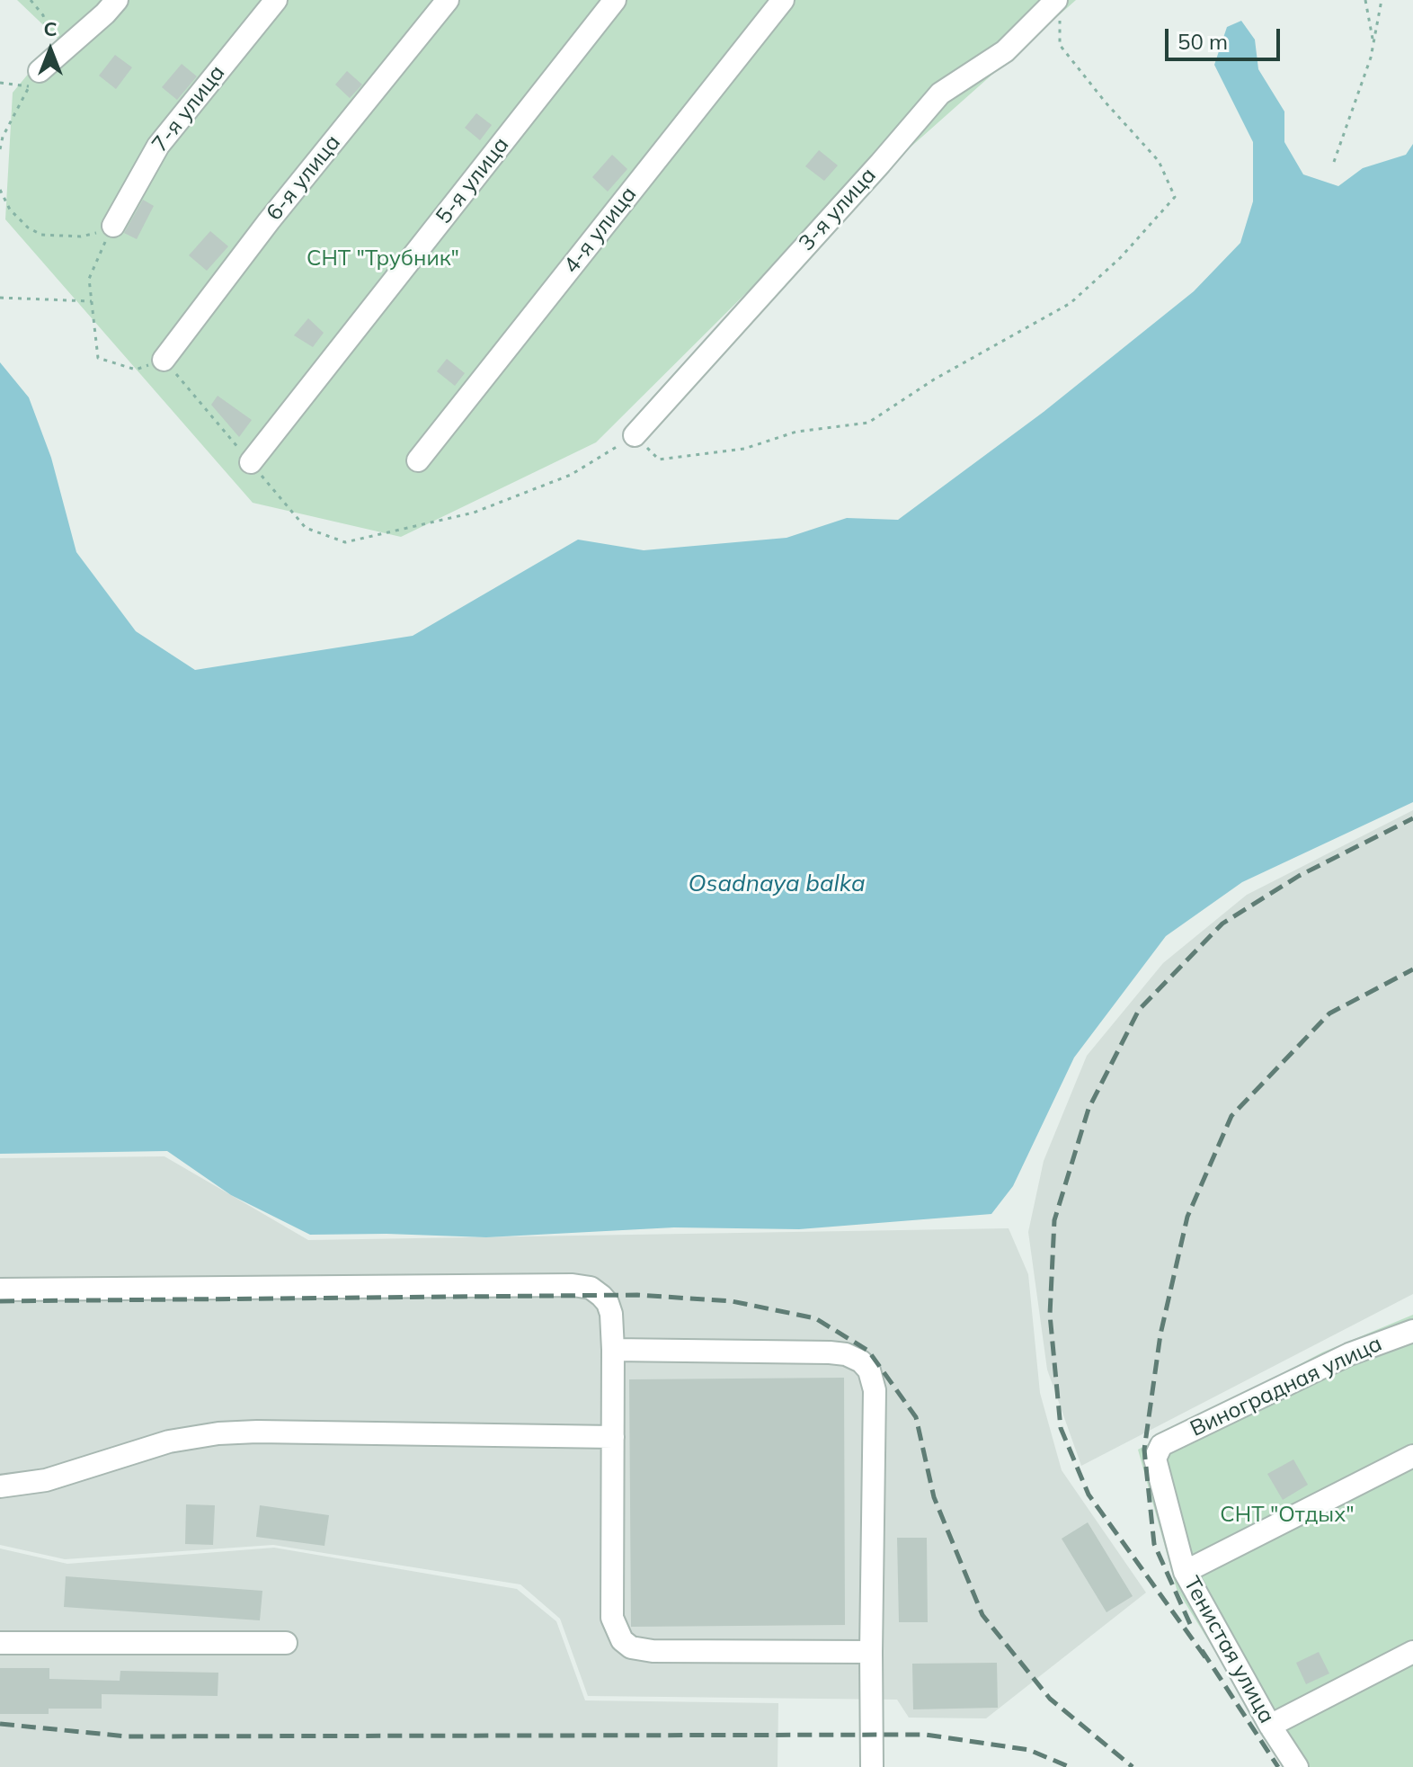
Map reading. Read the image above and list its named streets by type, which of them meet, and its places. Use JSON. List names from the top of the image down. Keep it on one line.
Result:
{"streets":{"street":["7-я улица","6-я улица","5-я улица","3-я улица","4-я улица","Виноградная улица","Тенистая улица"]},"crossings":[["Виноградная улица","Тенистая улица"]],"water":["Osadnaya balka"],"parks":["СНТ \"Трубник\"","СНТ \"Отдых\""],"scale_bar":"50 m","north":"top"}
